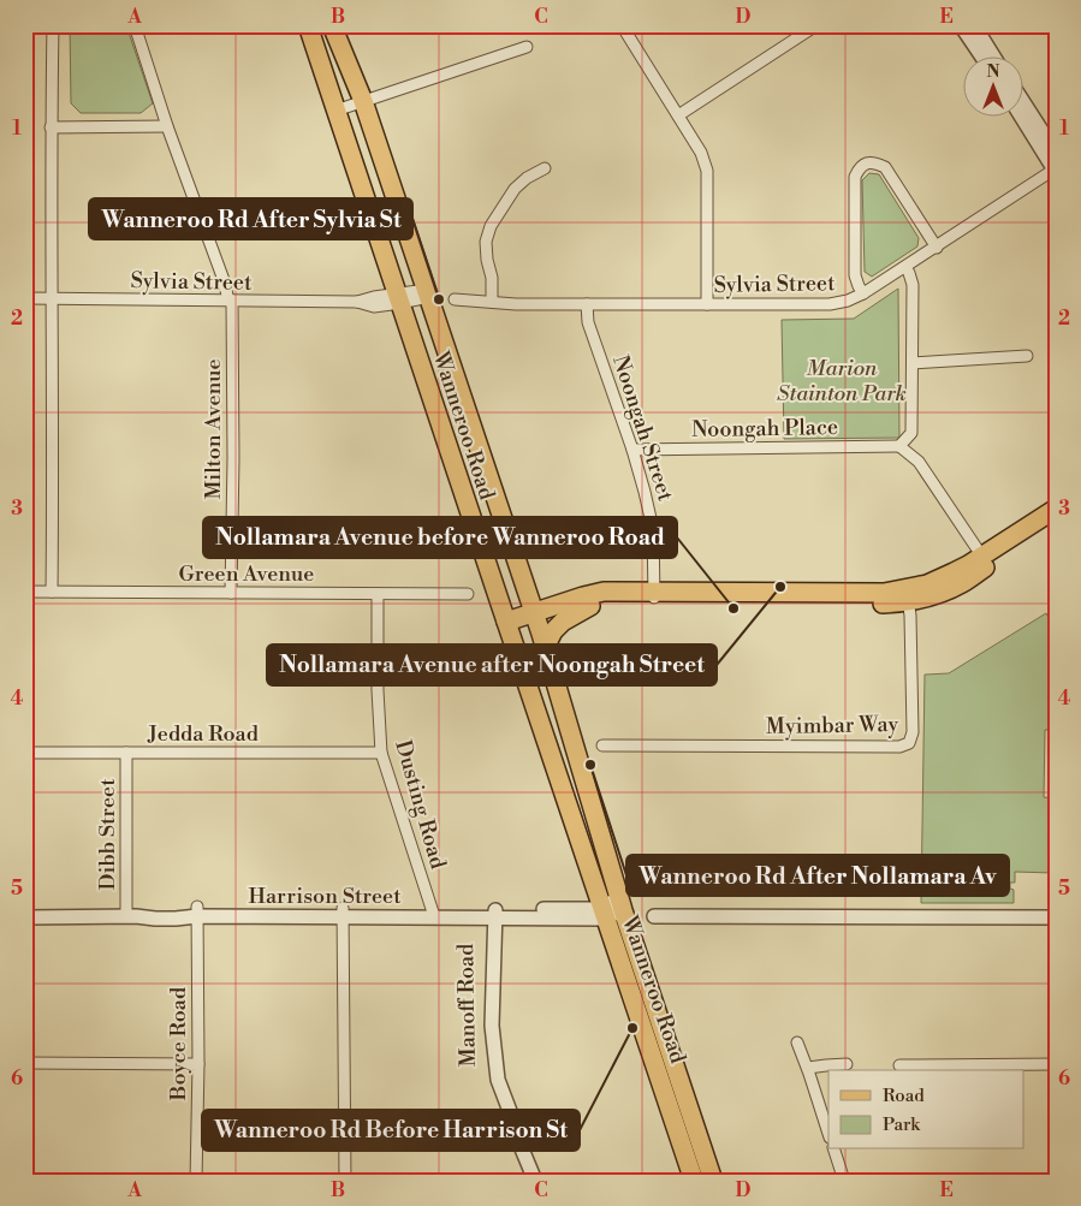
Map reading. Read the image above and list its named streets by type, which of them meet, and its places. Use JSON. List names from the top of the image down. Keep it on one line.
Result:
{"streets":{"main road":["Wanneroo Road"],"street":["Sylvia Street","Noongah Street","Noongah Place","Milton Avenue","Green Avenue","Myimbar Way","Jedda Road","Dusting Road","Dibb Street","Harrison Street","Manoff Road","Boyce Road"]},"crossings":[["Sylvia Street","Wanneroo Road"],["Sylvia Street","Noongah Street"],["Sylvia Street","Milton Avenue"],["Wanneroo Road","Harrison Street"],["Noongah Street","Noongah Place"],["Milton Avenue","Green Avenue"],["Green Avenue","Dusting Road"],["Jedda Road","Dusting Road"],["Jedda Road","Dibb Street"],["Dusting Road","Harrison Street"],["Dibb Street","Harrison Street"],["Harrison Street","Manoff Road"],["Harrison Street","Boyce Road"]],"parks":["Marion Stainton Park"],"places":["Wanneroo Rd After Sylvia St","Nollamara Avenue after Noongah Street","Nollamara Avenue before Wanneroo Road","Wanneroo Rd After Nollamara Av","Wanneroo Rd Before Harrison St"],"legend":["Road","Park"],"north":"top","grid":{"columns":["A","B","C","D","E"],"rows":["1","2","3","4","5","6"]}}
